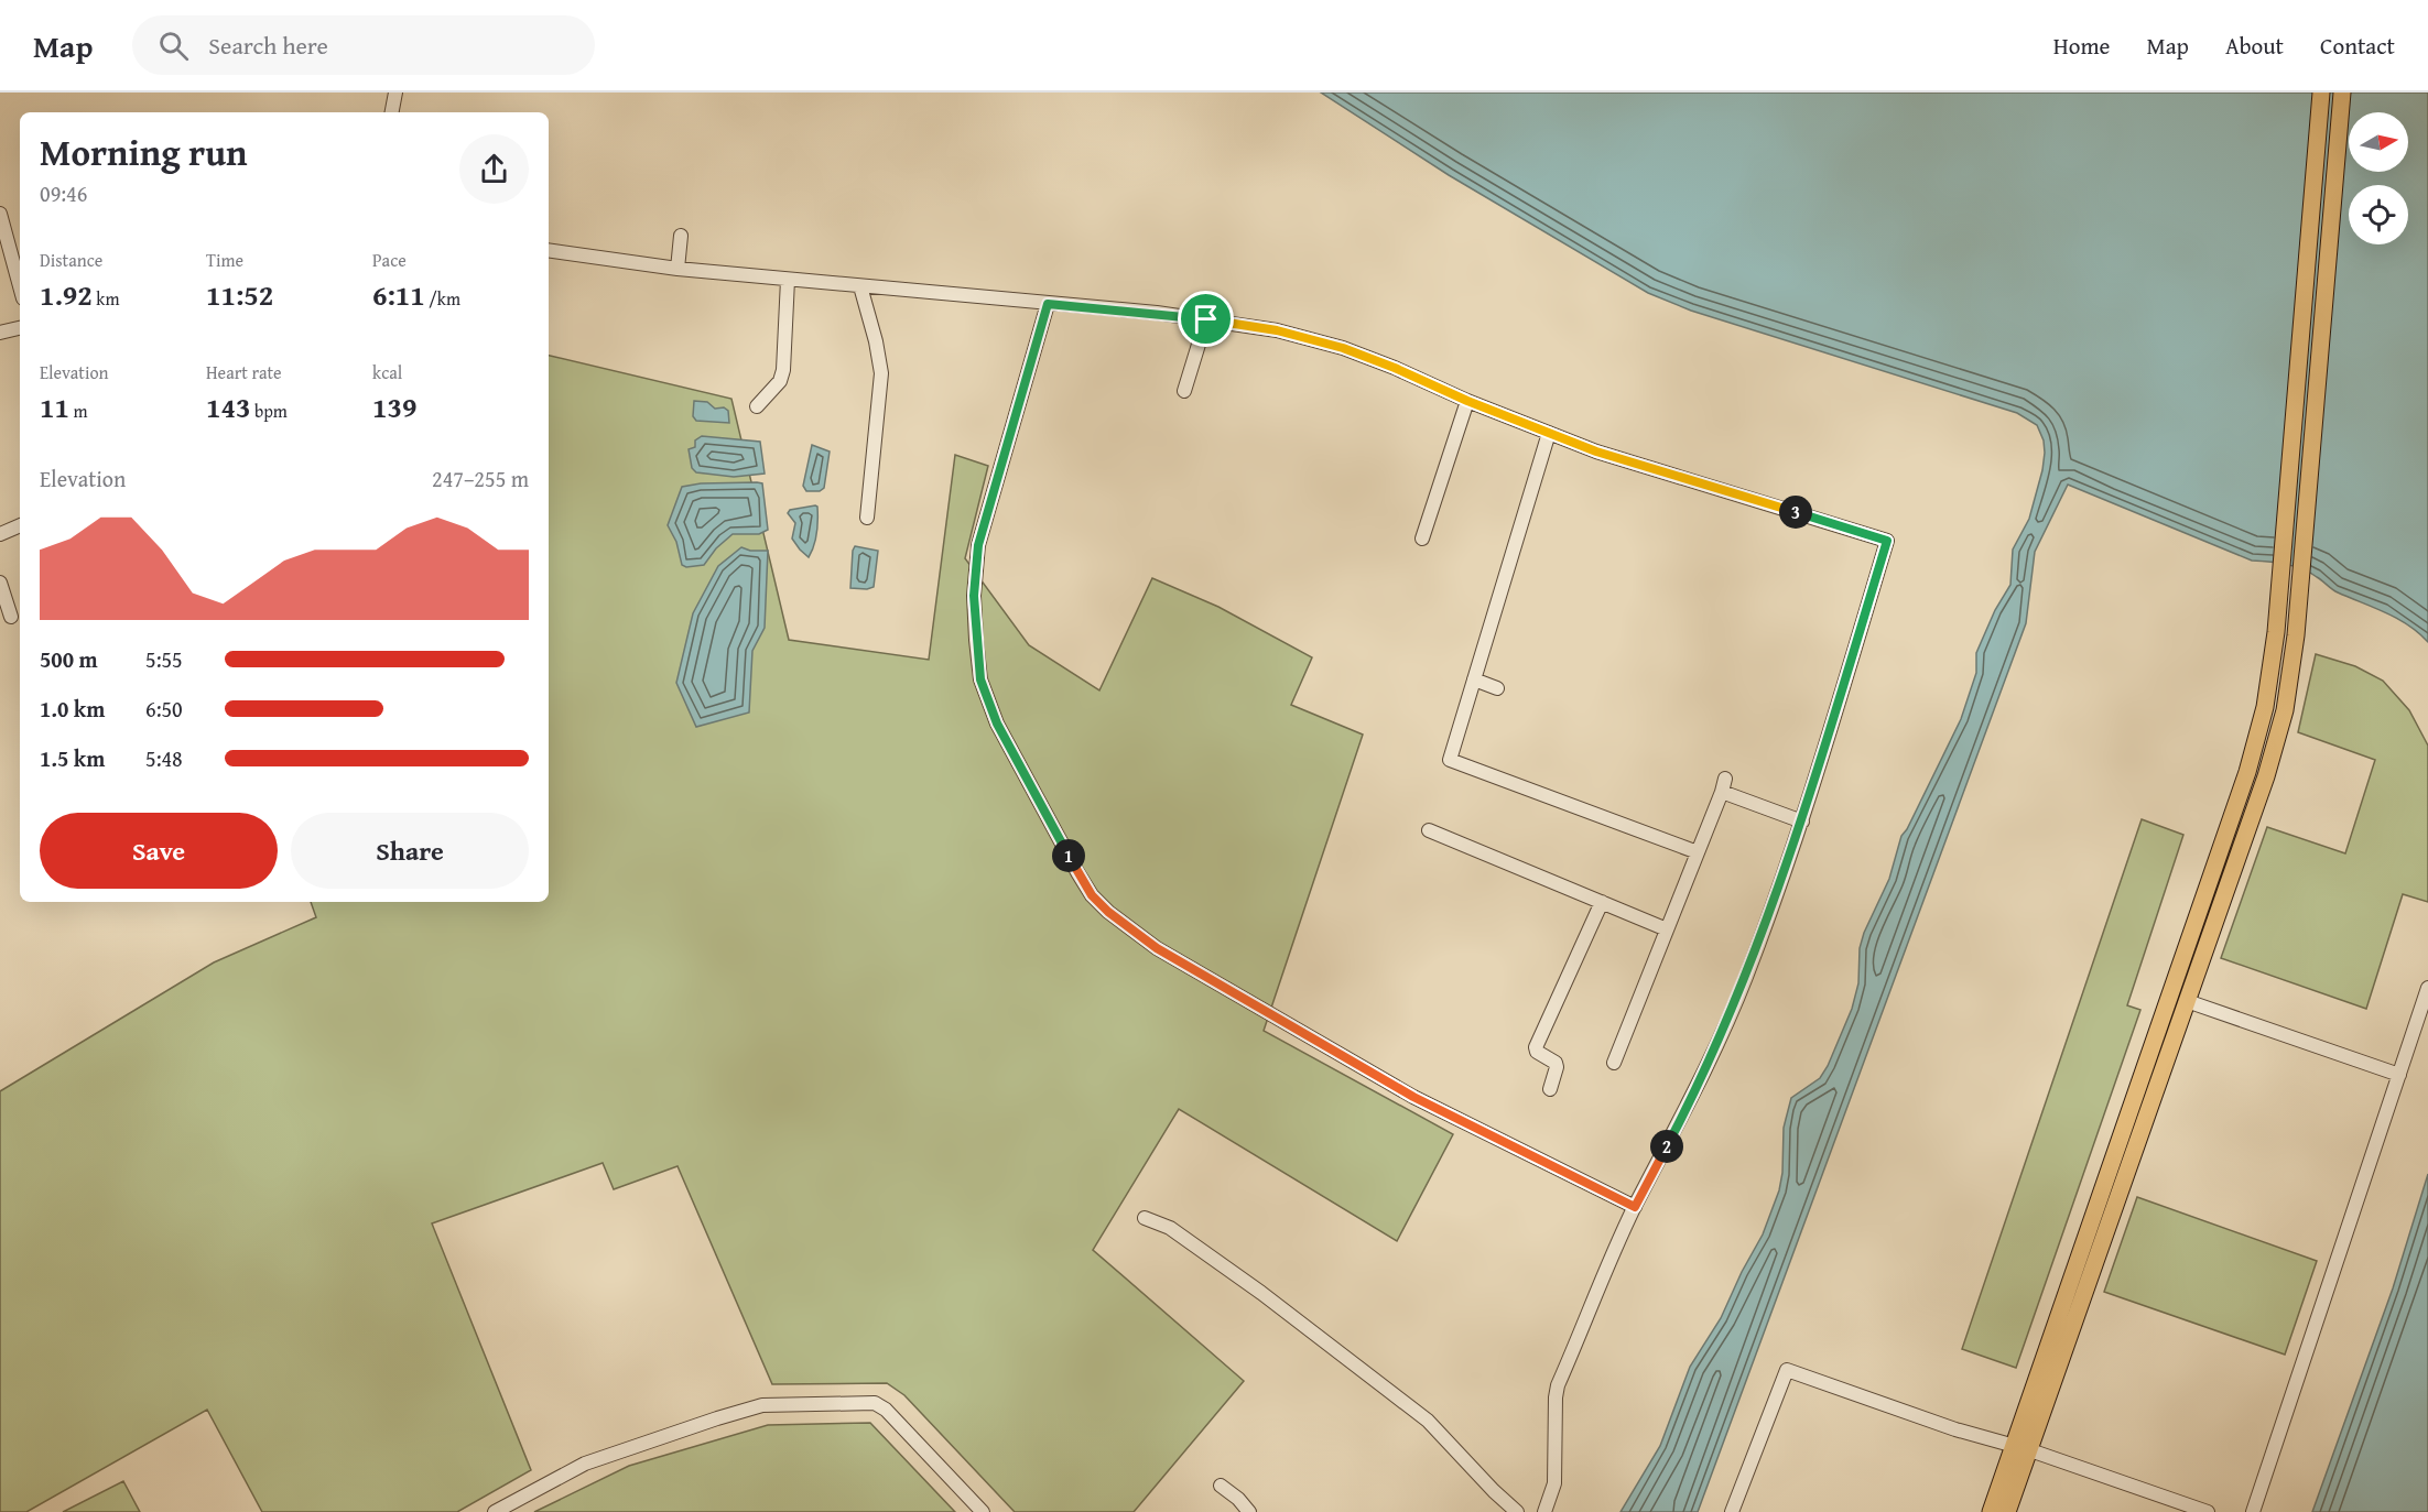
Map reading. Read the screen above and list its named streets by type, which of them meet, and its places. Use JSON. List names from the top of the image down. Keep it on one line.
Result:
{"north":"right","page":{"header":"Map","search":"Search here","nav":["Home","Map","About","Contact"],"heading":["Morning run","09:46"],"stats":[["Distance","1.92 km"],["Time","11:52"],["Pace","6:11 /km"],["Elevation","11 m"],["Heart rate","143 bpm"],["kcal","139"]],"chart":["Elevation","247–255 m"],"pins":["3","1","2"],"list":[{"name":"500 m","note":"5:55"},{"name":"1.0 km","note":"6:50"},{"name":"1.5 km","note":"5:48"}],"buttons":["Save","Share"]}}
